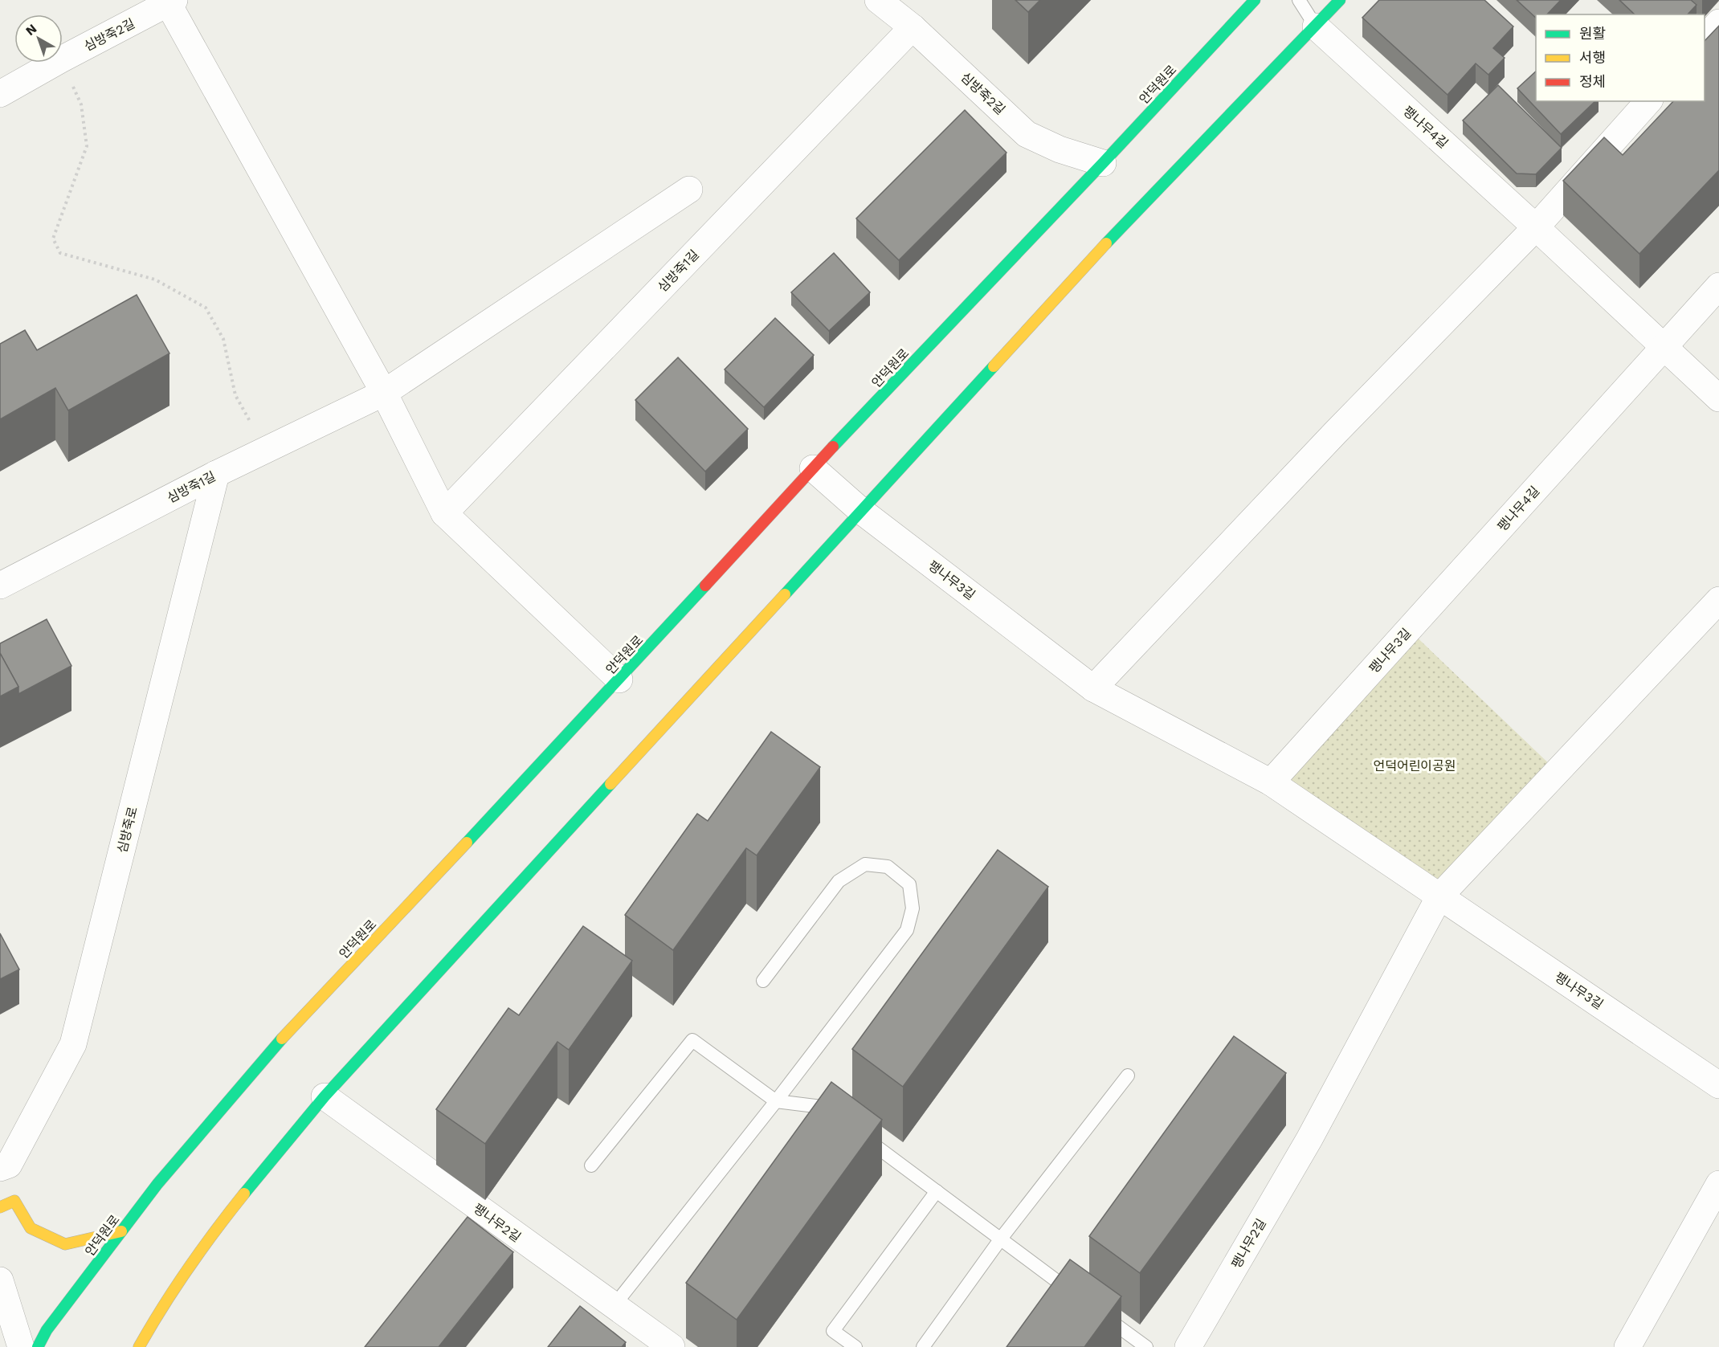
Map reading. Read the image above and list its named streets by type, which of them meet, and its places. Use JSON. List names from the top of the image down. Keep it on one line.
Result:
{"streets":{"street":["심방죽2길","안덕원로","팽나무4길","심방죽1길","팽나무3길","심방죽로","팽나무2길"]},"crossings":[["심방죽2길","안덕원로"],["심방죽2길","심방죽1길"],["안덕원로","팽나무3길"],["팽나무4길","팽나무3길"],["심방죽1길","심방죽로"],["팽나무3길","팽나무2길"]],"parks":["언덕어린이공원"],"legend":["원활","서행","정체"],"north":"top left"}
